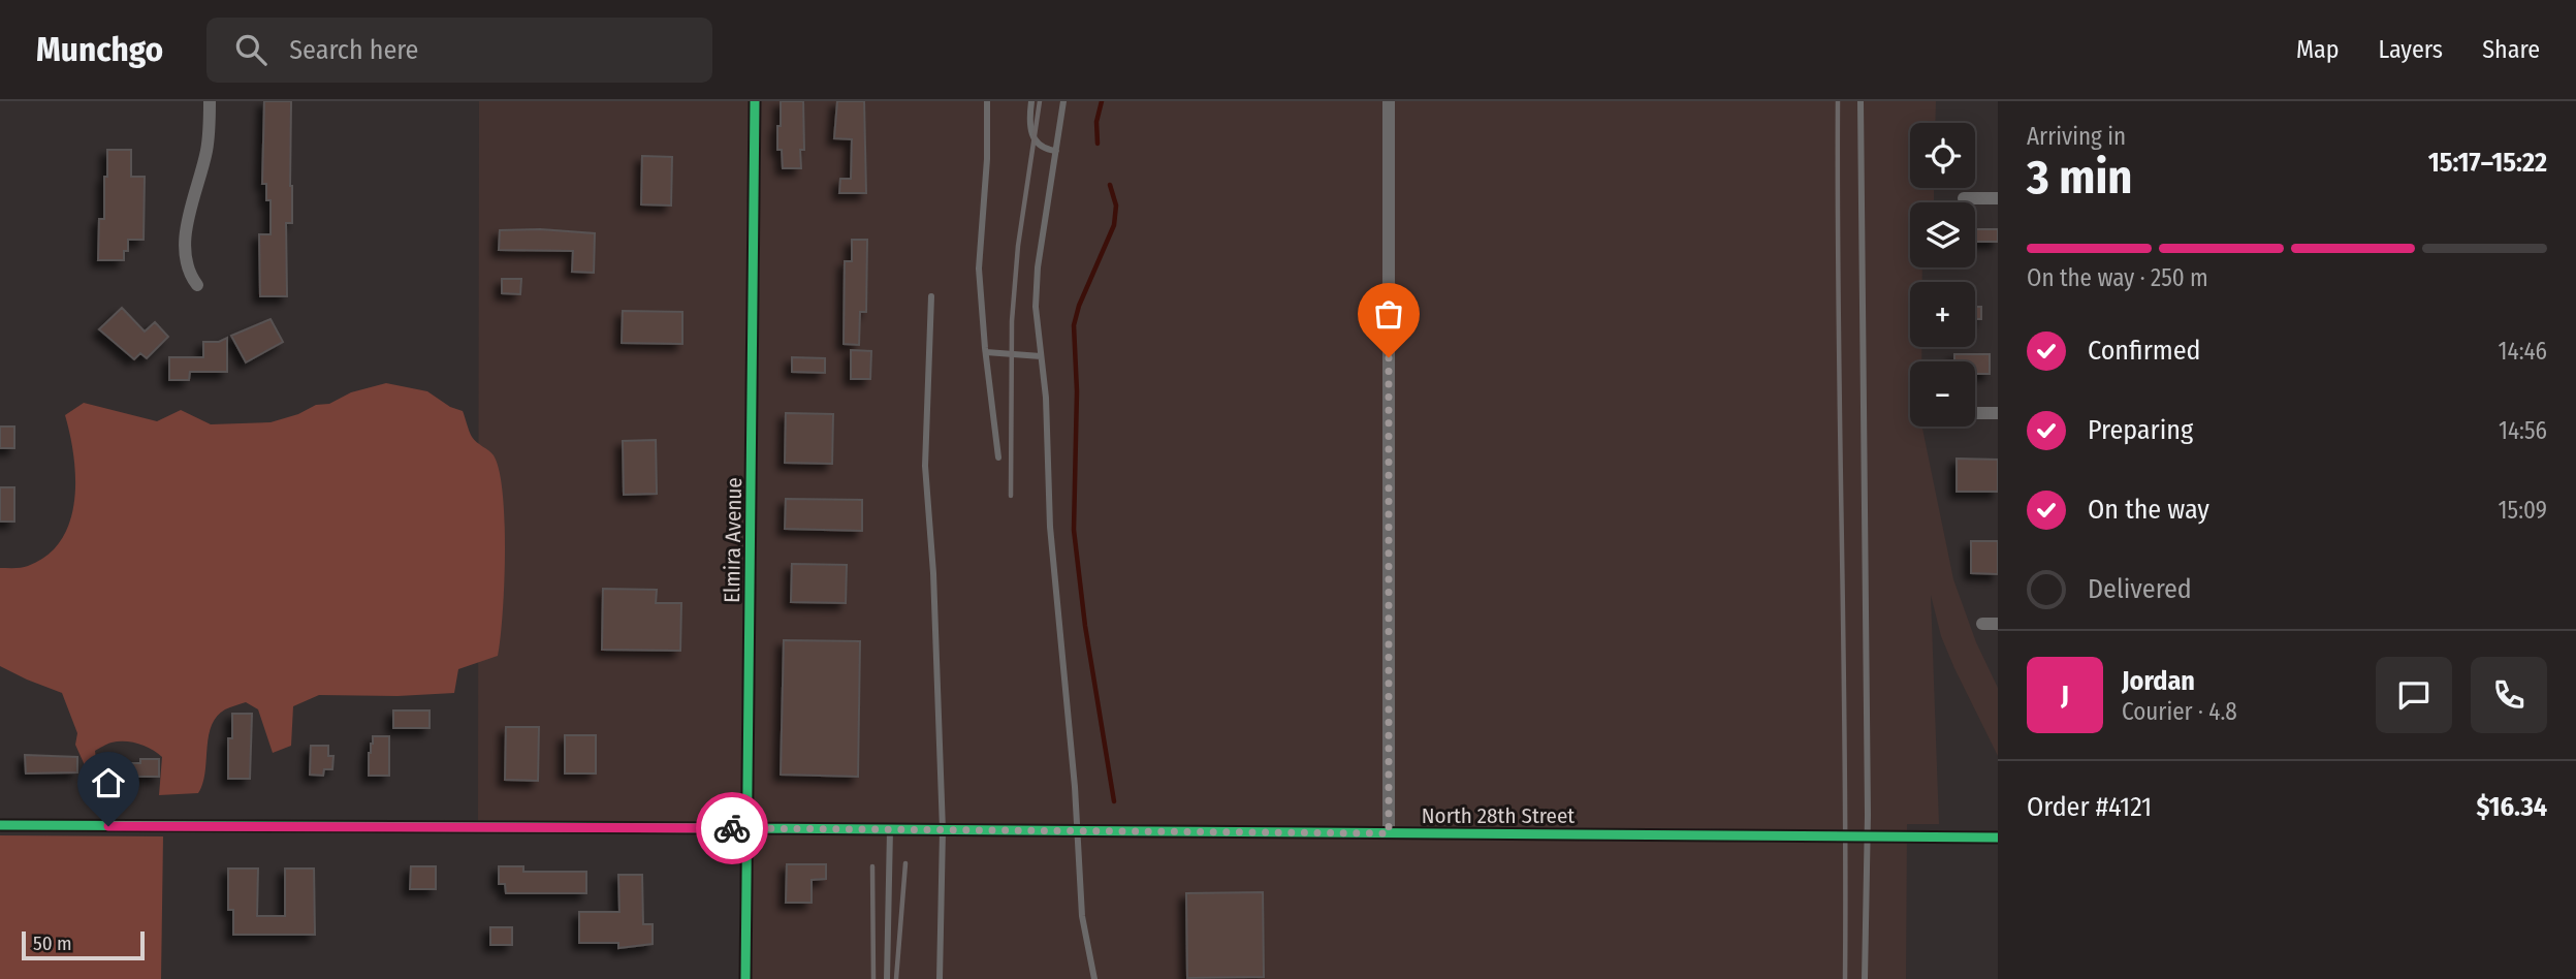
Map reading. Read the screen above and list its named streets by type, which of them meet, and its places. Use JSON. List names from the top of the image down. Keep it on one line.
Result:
{"streets":{"street":["Elmira Avenue","North 28th Street"]},"crossings":[["Elmira Avenue","North 28th Street"]],"scale_bar":"50 m","page":{"header":"Munchgo","search":"Search here","nav":["Map","Layers","Share"],"heading":["3 min","Arriving in","15:17–15:22"],"panel":["Jordan","Courier · 4.8","Order #4121","$16.34"],"map_buttons":["+","−"],"bar":"On the way · 250 m","list":[["Confirmed","14:46"],["Preparing","14:56"],["On the way","15:09"],"Delivered"],"round":"J","scale":"50 m"}}
